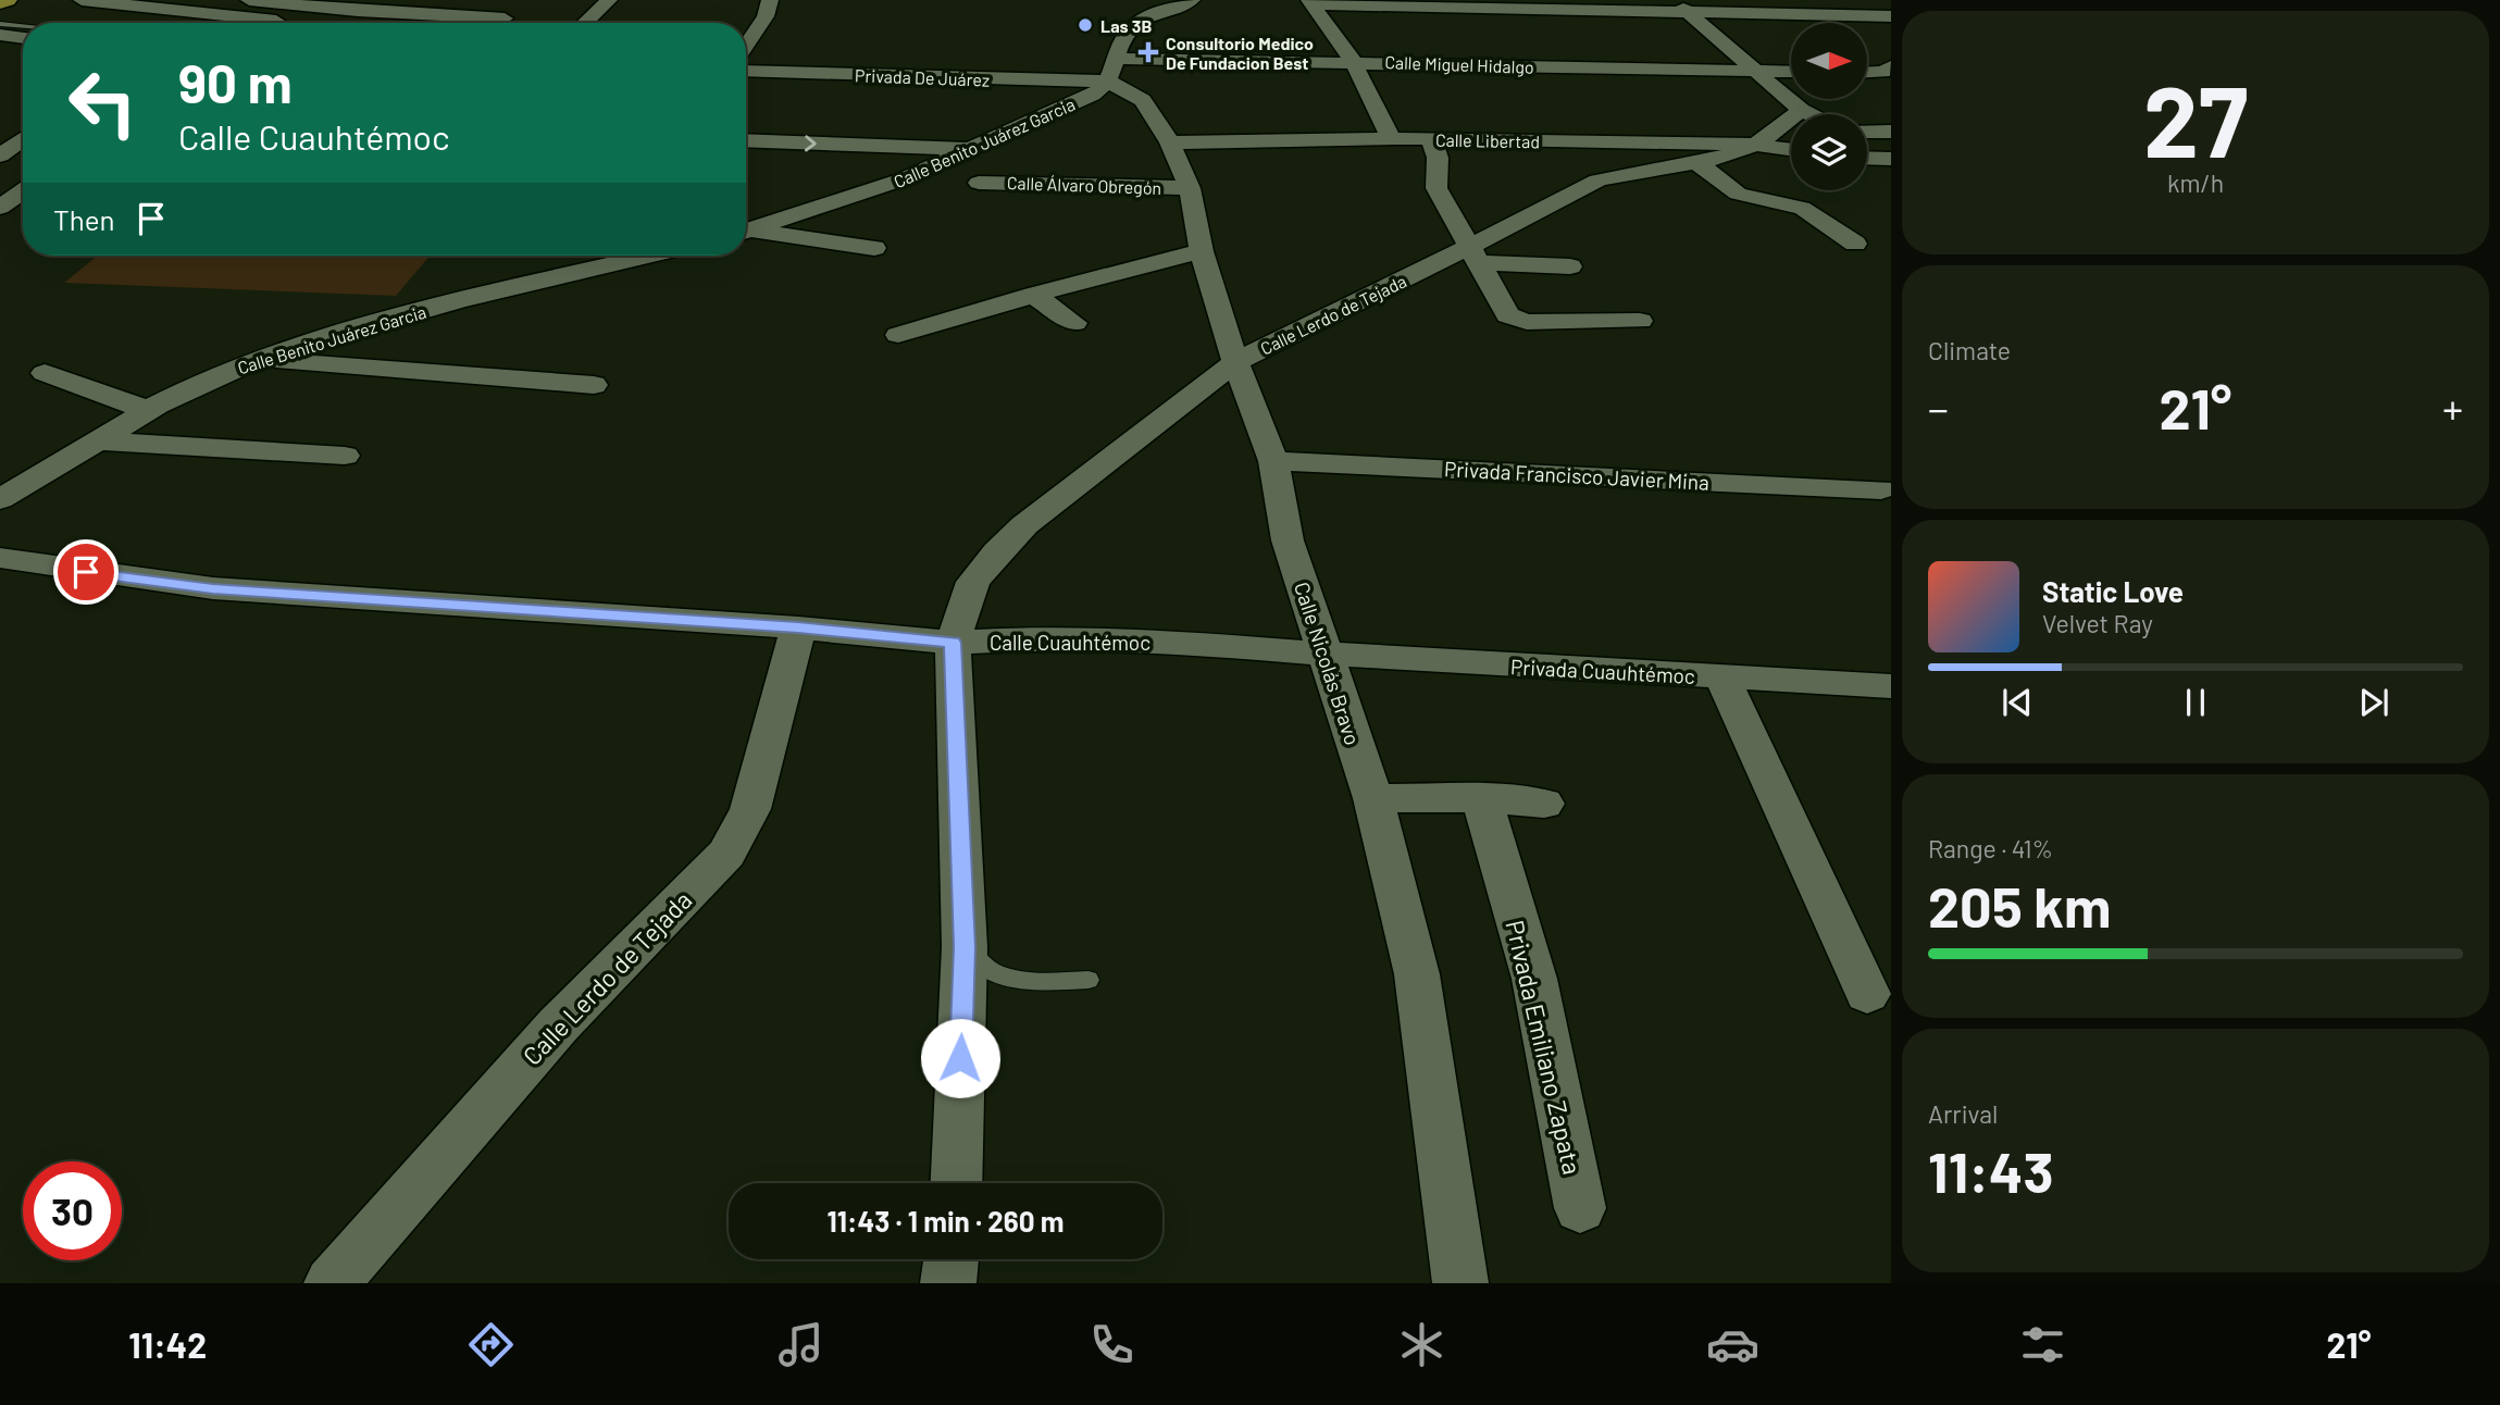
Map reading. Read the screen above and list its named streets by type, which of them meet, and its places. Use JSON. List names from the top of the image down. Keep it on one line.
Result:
{"streets":{"street":["Calle Miguel Hidalgo","Privada De Juárez","Calle Libertad","Calle Benito Juárez Garcia","Calle Álvaro Obregón","Calle Lerdo de Tejada","Privada Francisco Javier Mina","Calle Cuauhtémoc","Calle Nicolás Bravo","Privada Cuauhtémoc","Privada Emiliano Zapata"]},"crossings":[["Calle Miguel Hidalgo","Privada De Juárez"],["Calle Miguel Hidalgo","Calle Benito Juárez Garcia"],["Calle Miguel Hidalgo","Calle Nicolás Bravo"],["Privada De Juárez","Calle Benito Juárez Garcia"],["Privada De Juárez","Calle Nicolás Bravo"],["Calle Libertad","Calle Lerdo de Tejada"],["Calle Libertad","Calle Nicolás Bravo"],["Calle Benito Juárez Garcia","Calle Nicolás Bravo"],["Calle Álvaro Obregón","Calle Nicolás Bravo"],["Calle Lerdo de Tejada","Calle Cuauhtémoc"],["Calle Lerdo de Tejada","Calle Nicolás Bravo"],["Privada Francisco Javier Mina","Calle Nicolás Bravo"],["Calle Cuauhtémoc","Calle Nicolás Bravo"],["Calle Cuauhtémoc","Privada Cuauhtémoc"],["Calle Nicolás Bravo","Privada Cuauhtémoc"]],"places":{"other":["Las 3B"],"health":["Consultorio Medico De Fundacion Best"]},"north":"right","page":{"tile":[["27","km/h"],"Climate",["Range · 41%","205 km"],["Arrival","11:43"]],"turn":["90 m","Calle Cuauhtémoc"],"then":"Then","heat":["−","21°","+"],"song":["Static Love","Velvet Ray"],"limit":"30","trip":"11:43 · 1 min · 260 m","tabs":["11:42","21°"]}}
